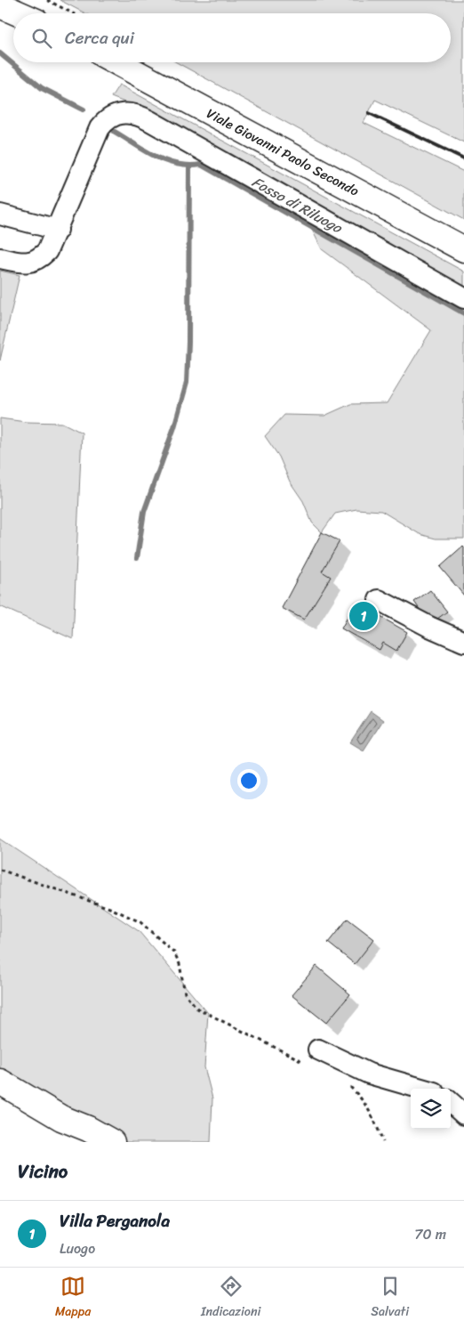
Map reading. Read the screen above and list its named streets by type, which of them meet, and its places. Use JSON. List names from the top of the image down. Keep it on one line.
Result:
{"streets":{"main road":["Viale Giovanni Paolo Secondo"]},"water":["Fosso di Riluogo"],"page":{"search":"Cerca qui","pins":"1","heading":"Vicino","list":[{"mark":"1","name":"Villa Perganola","note":"Luogo","value":"70 m"}],"nav":["Mappa","Indicazioni","Salvati"]}}
